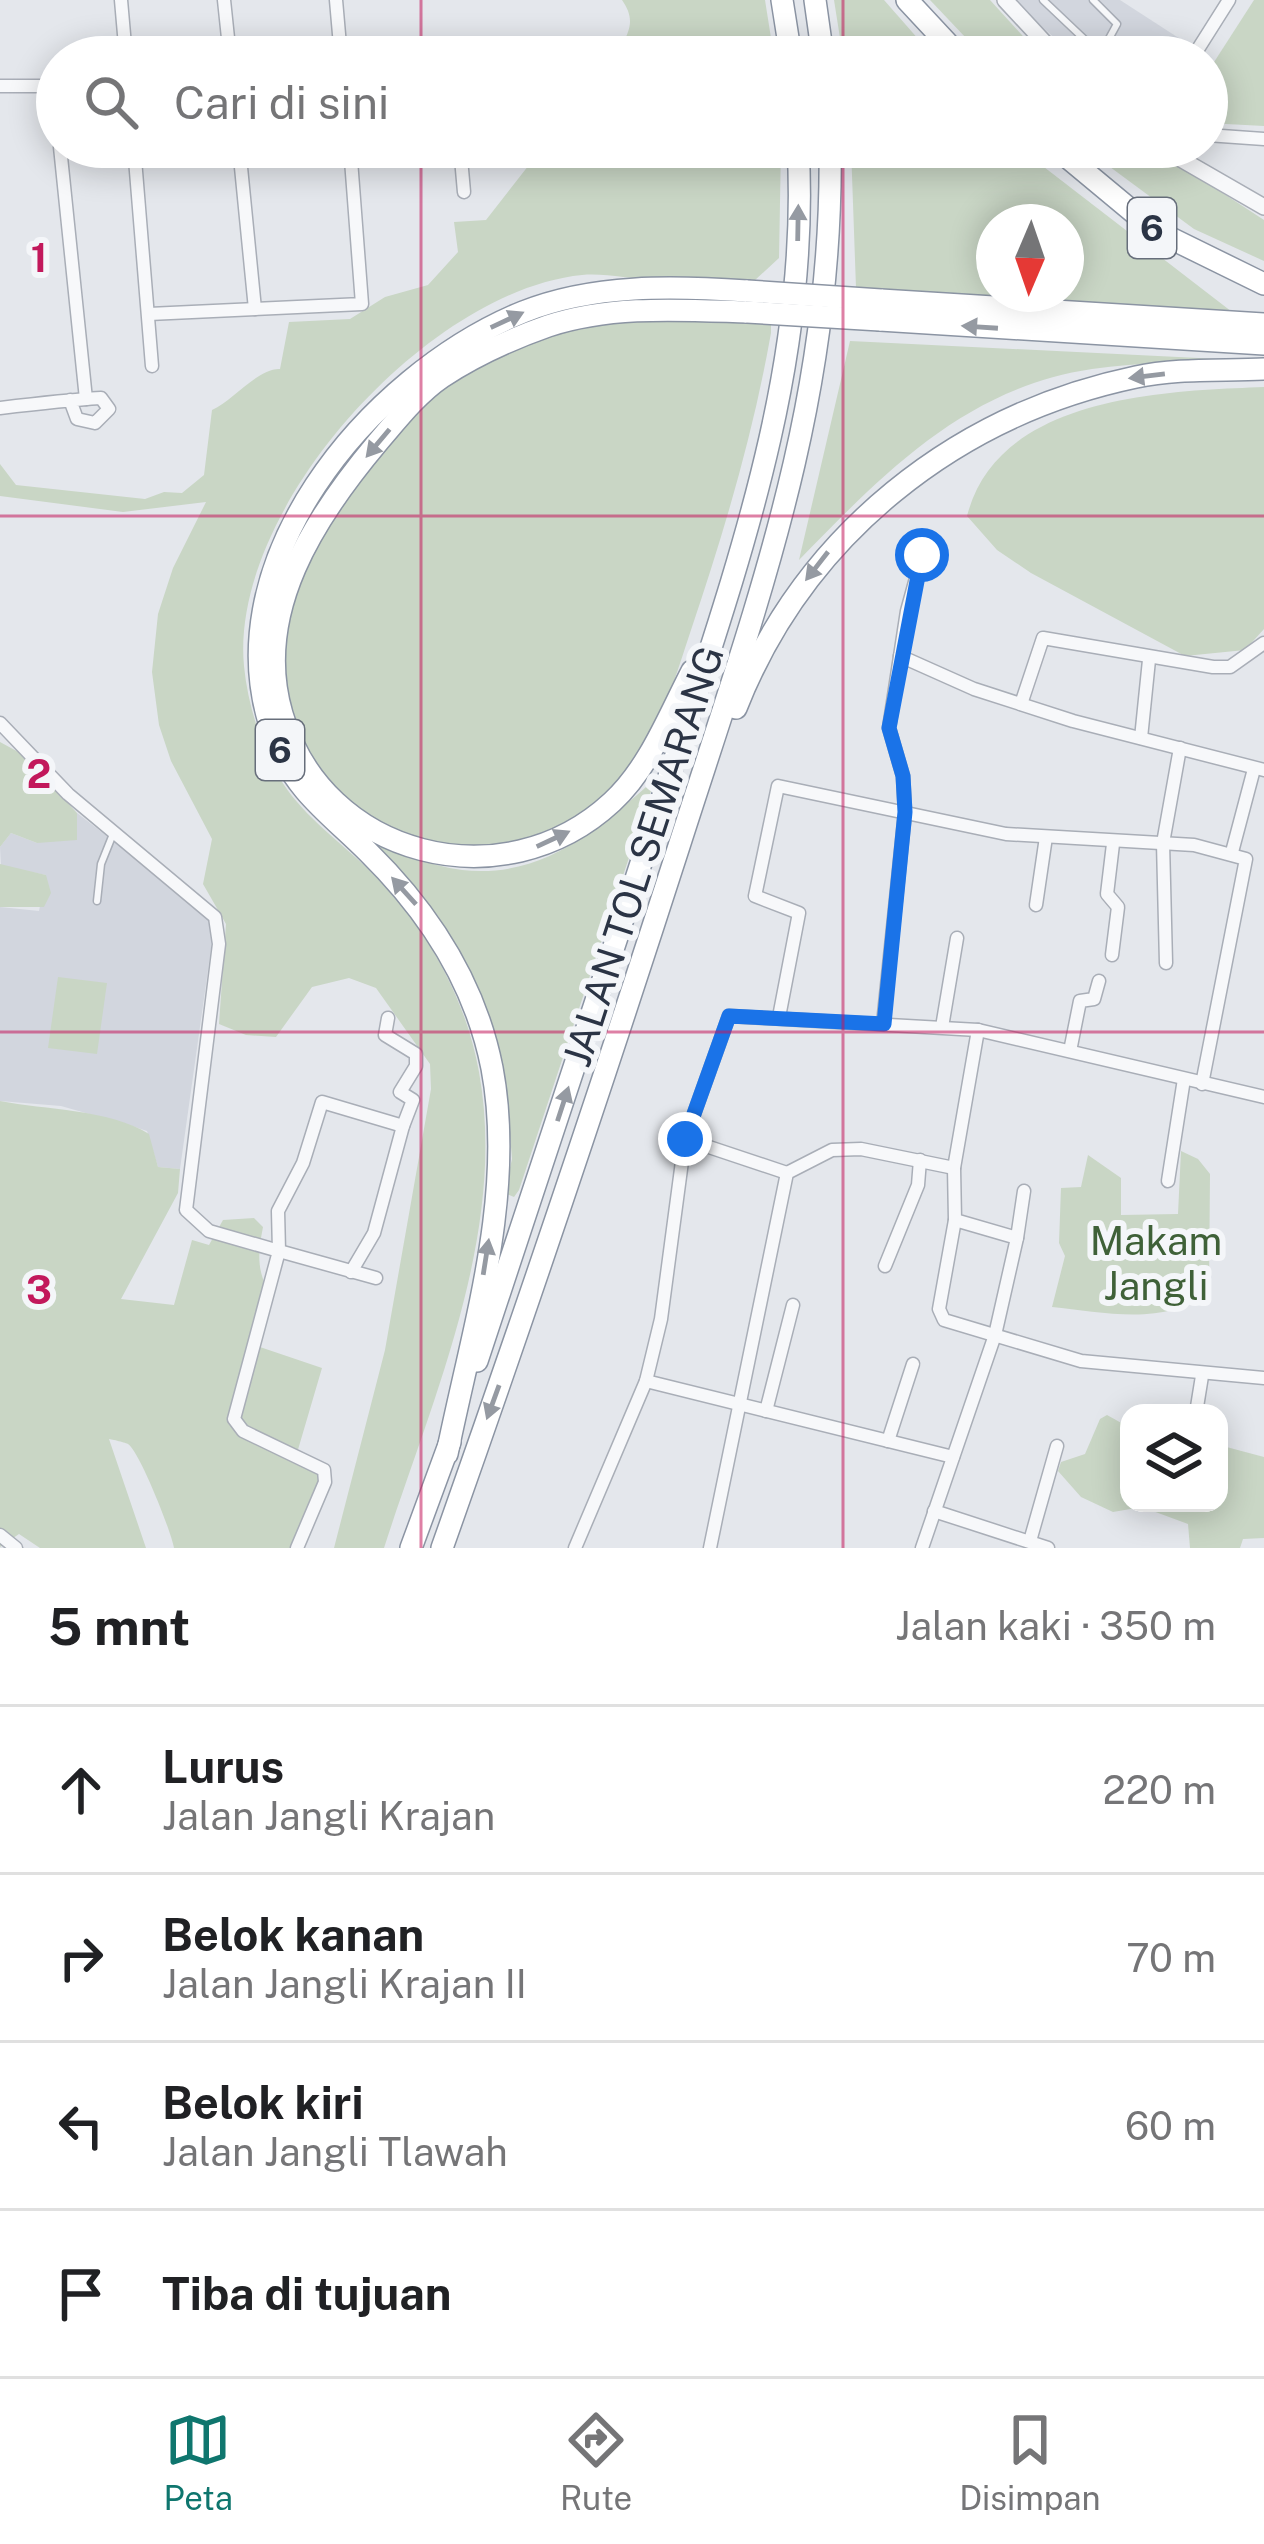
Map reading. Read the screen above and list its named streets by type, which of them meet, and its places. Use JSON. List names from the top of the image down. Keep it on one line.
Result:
{"streets":{"highway":["6","JALAN TOL SEMARANG"]},"crossings":[["6","JALAN TOL SEMARANG"]],"parks":["Makam Jangli"],"north":"bottom","page":{"search":"Cari di sini","heading":["5 mnt","Jalan kaki · 350 m"],"list":[["Lurus","Jalan Jangli Krajan","220 m"],["Belok kanan","Jalan Jangli Krajan II","70 m"],["Belok kiri","Jalan Jangli Tlawah","60 m"],"Tiba di tujuan"],"nav":["Peta","Rute","Disimpan"]},"grid":{"rows":["1","2","3"]}}
